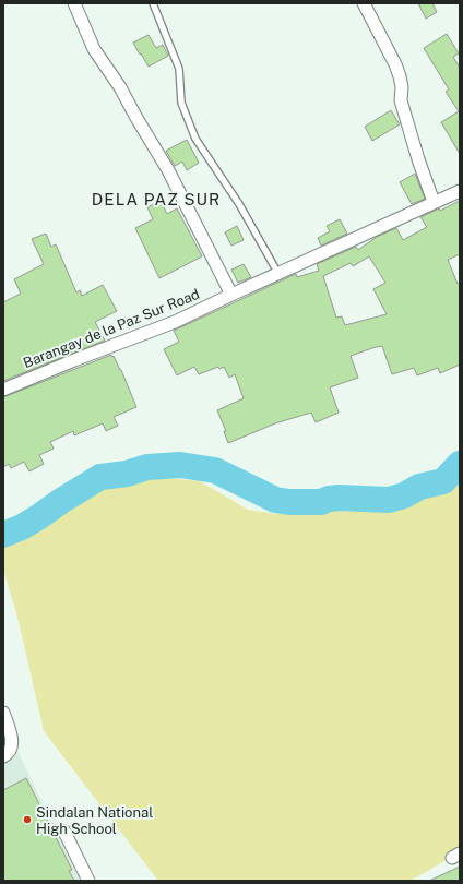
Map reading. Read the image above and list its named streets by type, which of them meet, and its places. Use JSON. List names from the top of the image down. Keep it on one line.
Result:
{"streets":{"street":["Barangay de la Paz Sur Road"]},"districts":["DELA PAZ SUR"],"places":["Sindalan National High School"]}
